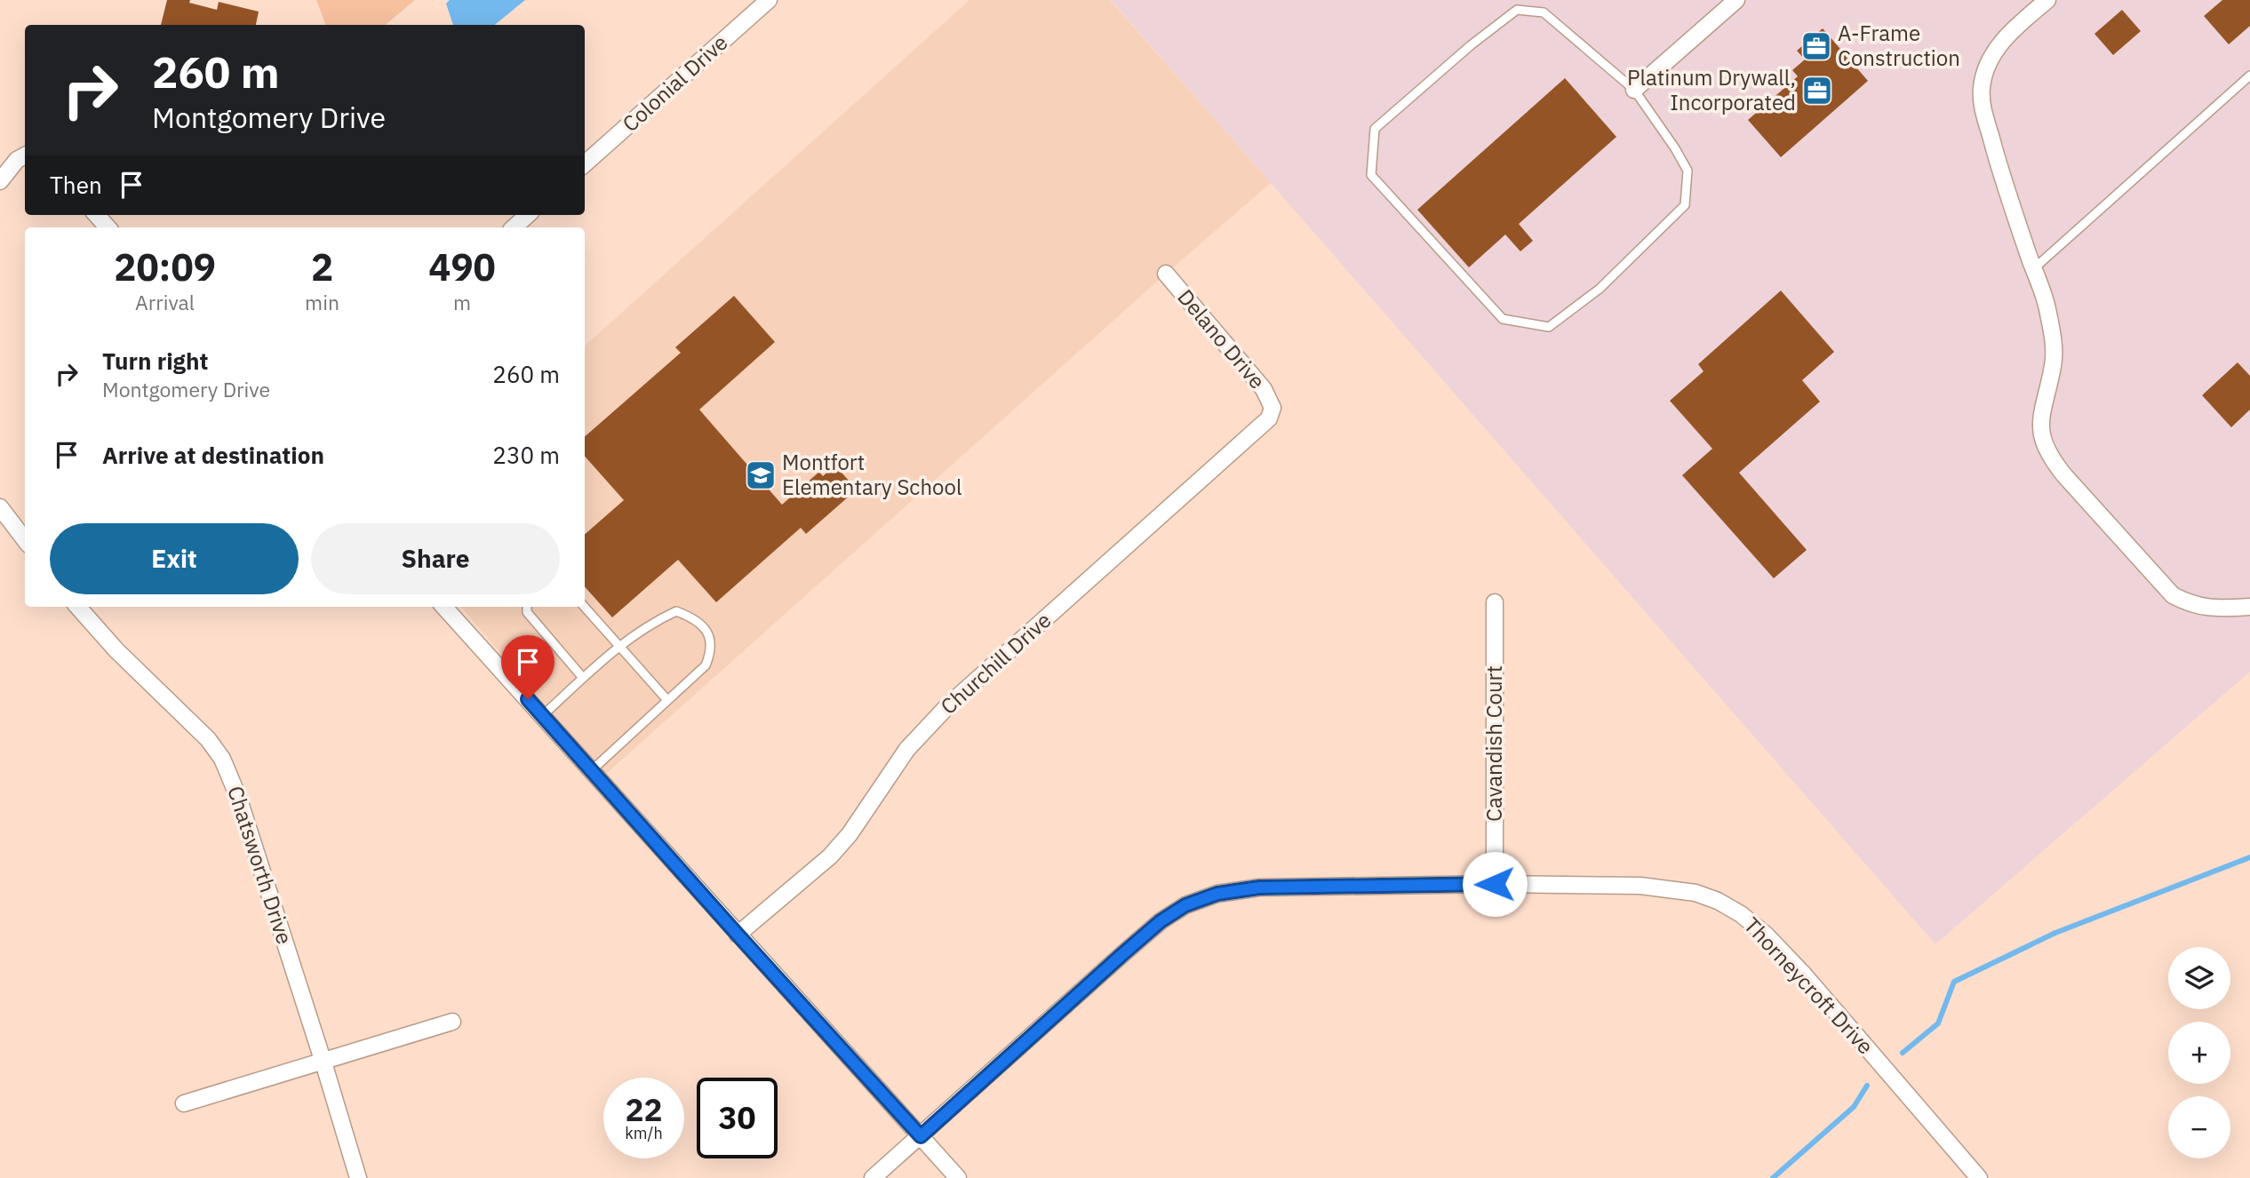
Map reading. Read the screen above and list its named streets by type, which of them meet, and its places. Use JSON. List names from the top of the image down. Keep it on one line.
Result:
{"streets":{"street":["Colonial Drive","Delano Drive","Churchill Drive","Cavandish Court","Chatsworth Drive","Thorneycroft Drive"]},"crossings":[["Delano Drive","Churchill Drive"],["Cavandish Court","Thorneycroft Drive"]],"places":{"office":["A-Frame Construction","Platinum Drywall, Incorporated"],"school or university":["Montfort Elementary School"]},"page":{"turn":["260 m","Montgomery Drive"],"then":"Then","eta":["20:09","Arrival","2","min","490","m"],"list":[{"name":"Turn right","note":"Montgomery Drive","value":"260 m"},{"name":"Arrive at destination","value":"230 m"}],"buttons":["Exit","Share"],"map_buttons":["+","−"],"speed":"22 km/h","limit":"30"}}
